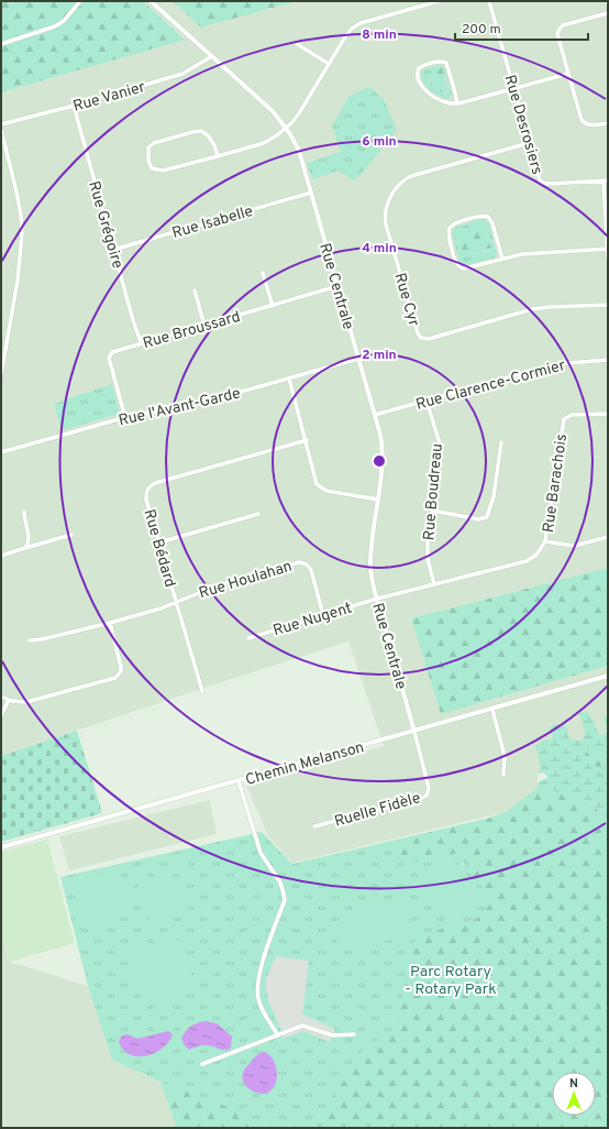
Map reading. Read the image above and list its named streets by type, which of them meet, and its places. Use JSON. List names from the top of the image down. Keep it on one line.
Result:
{"streets":{"street":["Rue Vanier","Rue Desrosiers","Rue Isabelle","Rue Grégoire","Rue Centrale","Rue Cyr","Rue Broussard","Rue Clarence-Cormier","Rue l'Avant-Garde","Rue Barachois","Rue Boudreau","Rue Bédard","Rue Houlahan","Rue Nugent","Chemin Melanson","Ruelle Fidèle"]},"crossings":[["Rue Vanier","Rue Grégoire"],["Rue Vanier","Rue Centrale"],["Rue Desrosiers","Rue Cyr"],["Rue Isabelle","Rue Grégoire"],["Rue Isabelle","Rue Centrale"],["Rue Grégoire","Rue Broussard"],["Rue Centrale","Rue Broussard"],["Rue Centrale","Rue Clarence-Cormier"],["Rue Centrale","Rue l'Avant-Garde"],["Rue Centrale","Rue Barachois"],["Rue Centrale","Rue Nugent"],["Rue Centrale","Chemin Melanson"],["Rue Centrale","Ruelle Fidèle"],["Rue Broussard","Rue l'Avant-Garde"],["Rue Clarence-Cormier","Rue Boudreau"],["Rue Barachois","Rue Boudreau"],["Rue Barachois","Rue Nugent"],["Rue Bédard","Rue Houlahan"],["Rue Houlahan","Rue Nugent"],["Chemin Melanson","Ruelle Fidèle"]],"parks":["Parc Rotary - Rotary Park"],"scale_bar":"200 m","north":"top","rings":["8 min","6 min","4 min","2 min"]}
